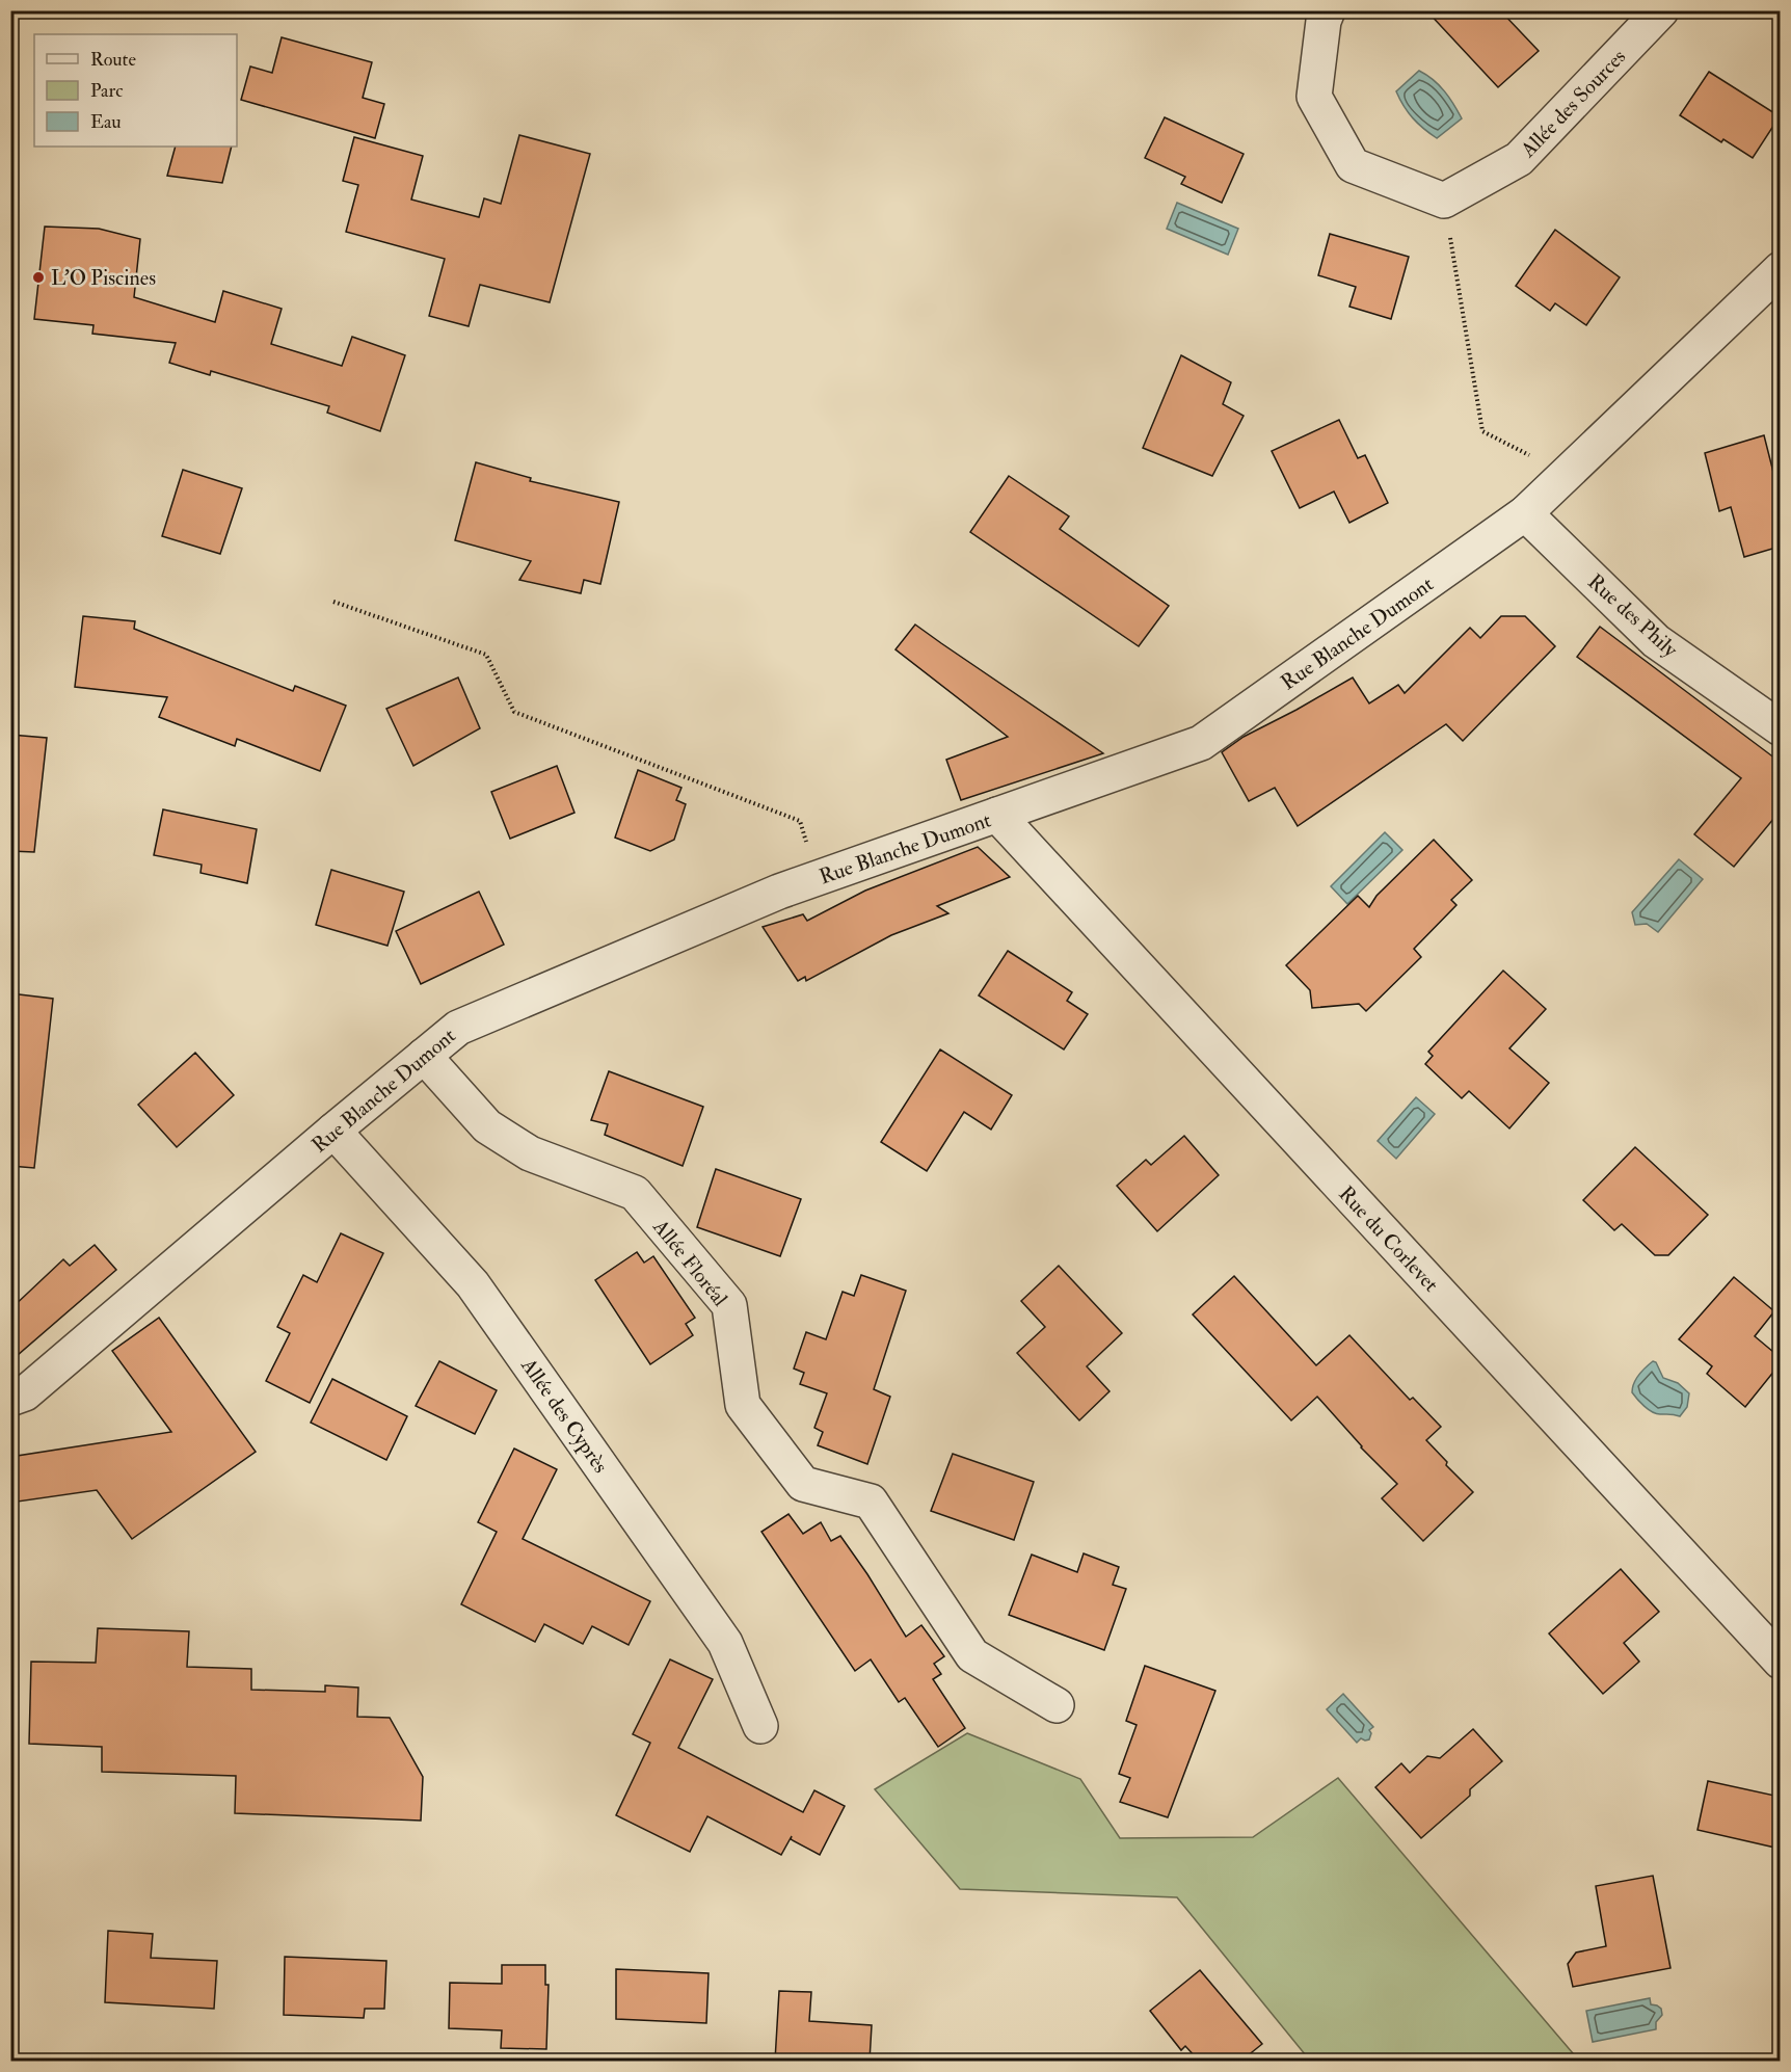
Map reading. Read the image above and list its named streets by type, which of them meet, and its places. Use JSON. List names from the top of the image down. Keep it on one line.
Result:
{"streets":{"street":["Allée des Sources","Rue des Phily","Rue Blanche Dumont","Rue du Corlevet","Allée Floréal","Allée des Cyprès"]},"crossings":[["Rue des Phily","Rue Blanche Dumont"],["Rue Blanche Dumont","Rue du Corlevet"],["Rue Blanche Dumont","Allée Floréal"],["Rue Blanche Dumont","Allée des Cyprès"]],"places":["L'O Piscines"],"legend":["Route","Parc","Eau"]}
